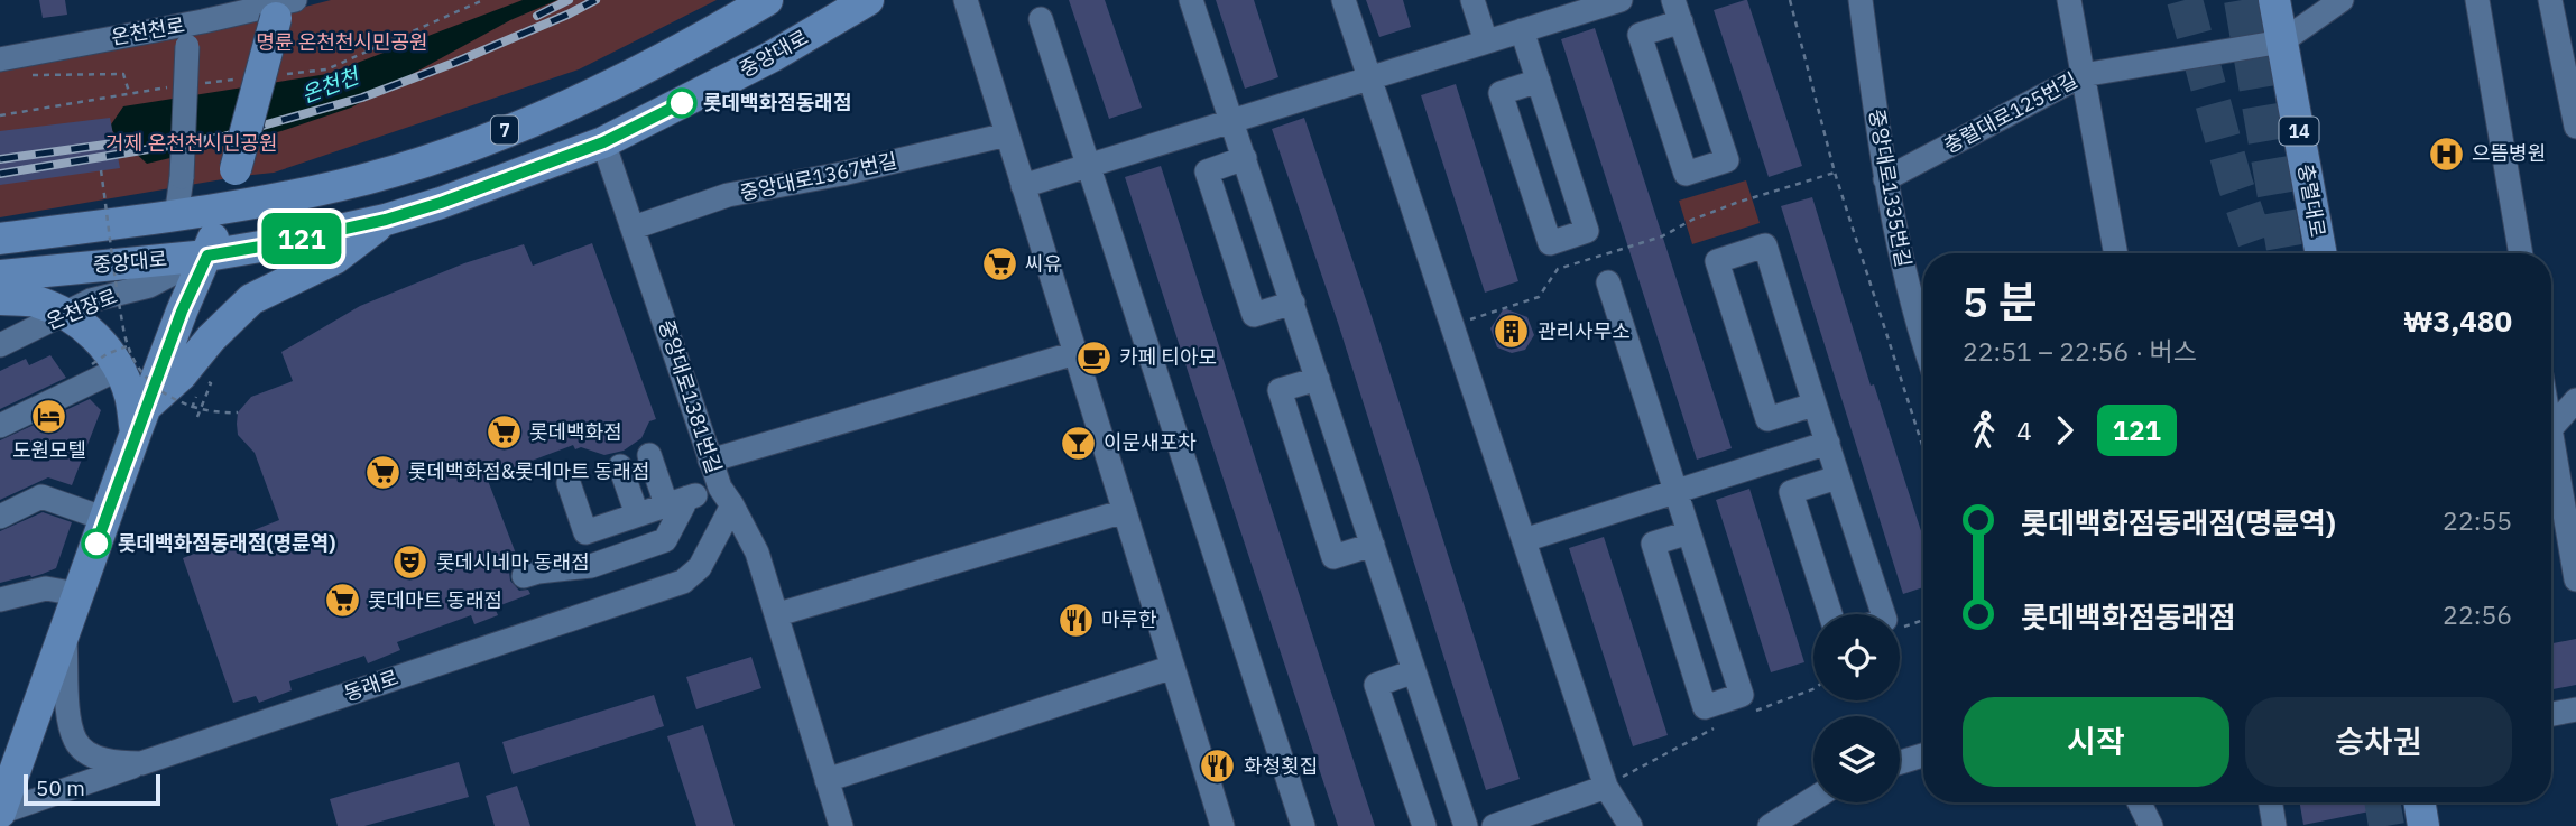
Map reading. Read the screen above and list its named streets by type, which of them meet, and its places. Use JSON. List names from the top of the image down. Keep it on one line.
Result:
{"streets":{"main road":["중앙대로","7","14","충렬대로","동래로"],"street":["온천천로","충렬대로125번길","중앙대로1367번길","중앙대로1335번길","온천장로","중앙대로1381번길"]},"crossings":[["온천천로","동래로"],["중앙대로","온천장로"],["중앙대로","중앙대로1381번길"],["중앙대로","동래로"],["충렬대로125번길","중앙대로1335번길"],["충렬대로125번길","충렬대로"],["중앙대로1367번길","중앙대로1381번길"],["온천장로","동래로"],["중앙대로1381번길","동래로"]],"water":["온천천"],"parks":["명륜 온천천시민공원","거제 온천천시민공원"],"places":{"other":["롯데백화점동래점","롯데백화점동래점(명륜역)"],"hospital":["으뜸병원"],"supermarket":["씨유","롯데백화점","롯데백화점&롯데마트 동래점","롯데마트 동래점"],"building":["관리사무소"],"cafe":["카페 티아모"],"hotel":["도원모텔"],"bar":["이문새포차"],"theatre":["롯데시네마 동래점"],"restaurant":["마루한","화청횟집"]},"lines":["bus line 121"],"scale_bar":"50 m","page":{"on_map":"121","heading":["5 분","22:51 – 22:56 · 버스","₩3,480"],"legs":["4","121"],"list":[{"name":"롯데백화점동래점(명륜역)","value":"22:55"},{"name":"롯데백화점동래점","value":"22:56"}],"buttons":["시작","승차권"],"scale":"50 m"}}
